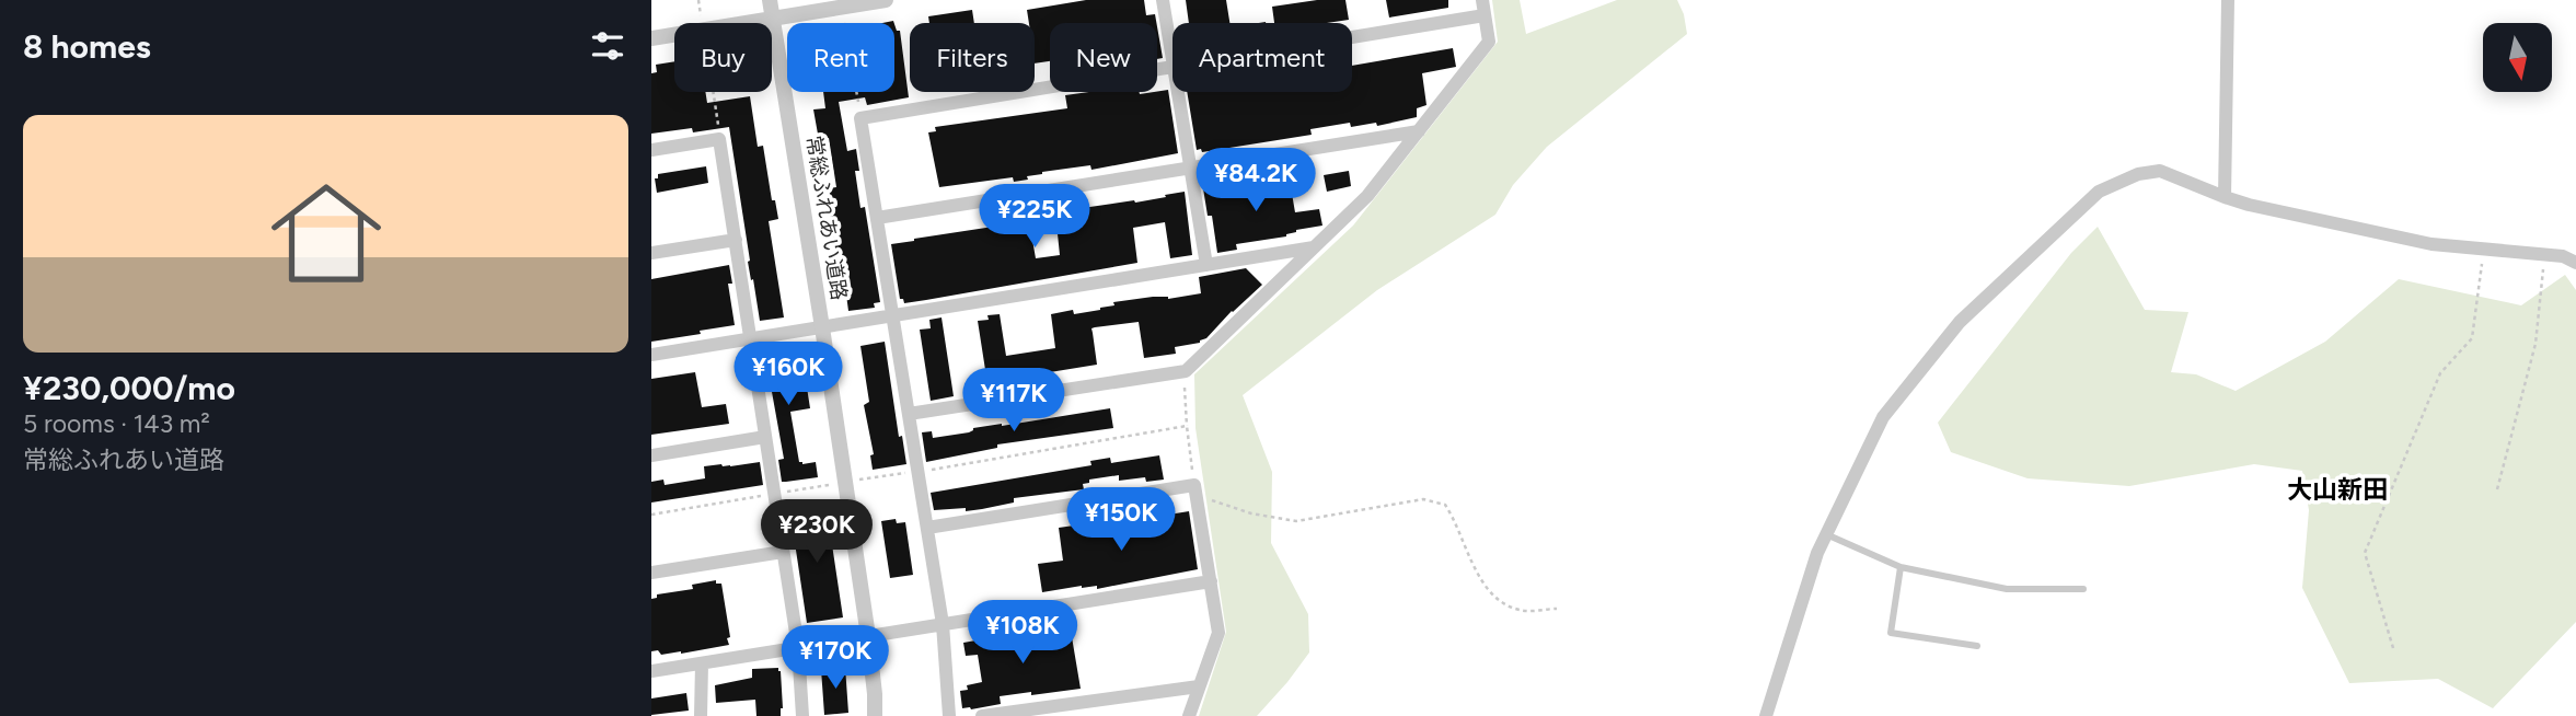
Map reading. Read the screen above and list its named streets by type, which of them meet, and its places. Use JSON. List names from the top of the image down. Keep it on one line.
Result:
{"streets":{"street":["常総ふれあい道路"]},"districts":["大山新田"],"north":"bottom","page":{"heading":"8 homes","chip":["Buy","Rent","Filters","New","Apartment"],"list":[{"name":"¥230,000/mo","note":"5 rooms · 143 m² · 常総ふれあい道路"}],"price":["¥84.2K","¥225K","¥160K","¥117K","¥150K","¥230K","¥108K","¥170K"]}}
